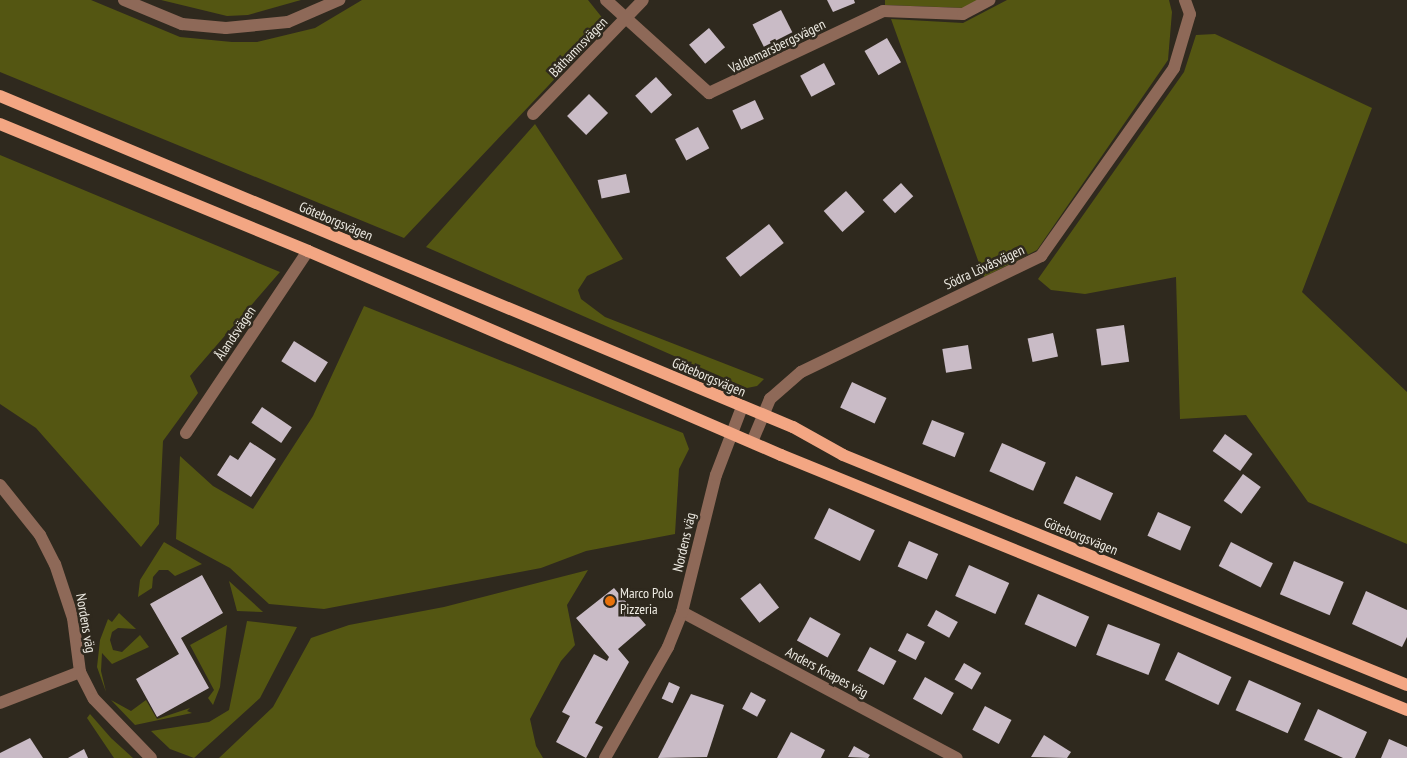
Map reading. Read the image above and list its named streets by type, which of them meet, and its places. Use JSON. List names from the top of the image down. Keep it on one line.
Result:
{"streets":{"main road":["Göteborgsvägen"],"street":["Valdemarsbergsvägen","Båthamnsvägen","Södra Lövåsvägen","Ålandsvägen","Nordens väg","Anders Knapes väg"]},"crossings":[["Valdemarsbergsvägen","Båthamnsvägen"],["Göteborgsvägen","Södra Lövåsvägen"],["Göteborgsvägen","Nordens väg"],["Nordens väg","Anders Knapes väg"]],"places":["Marco Polo Pizzeria"]}
